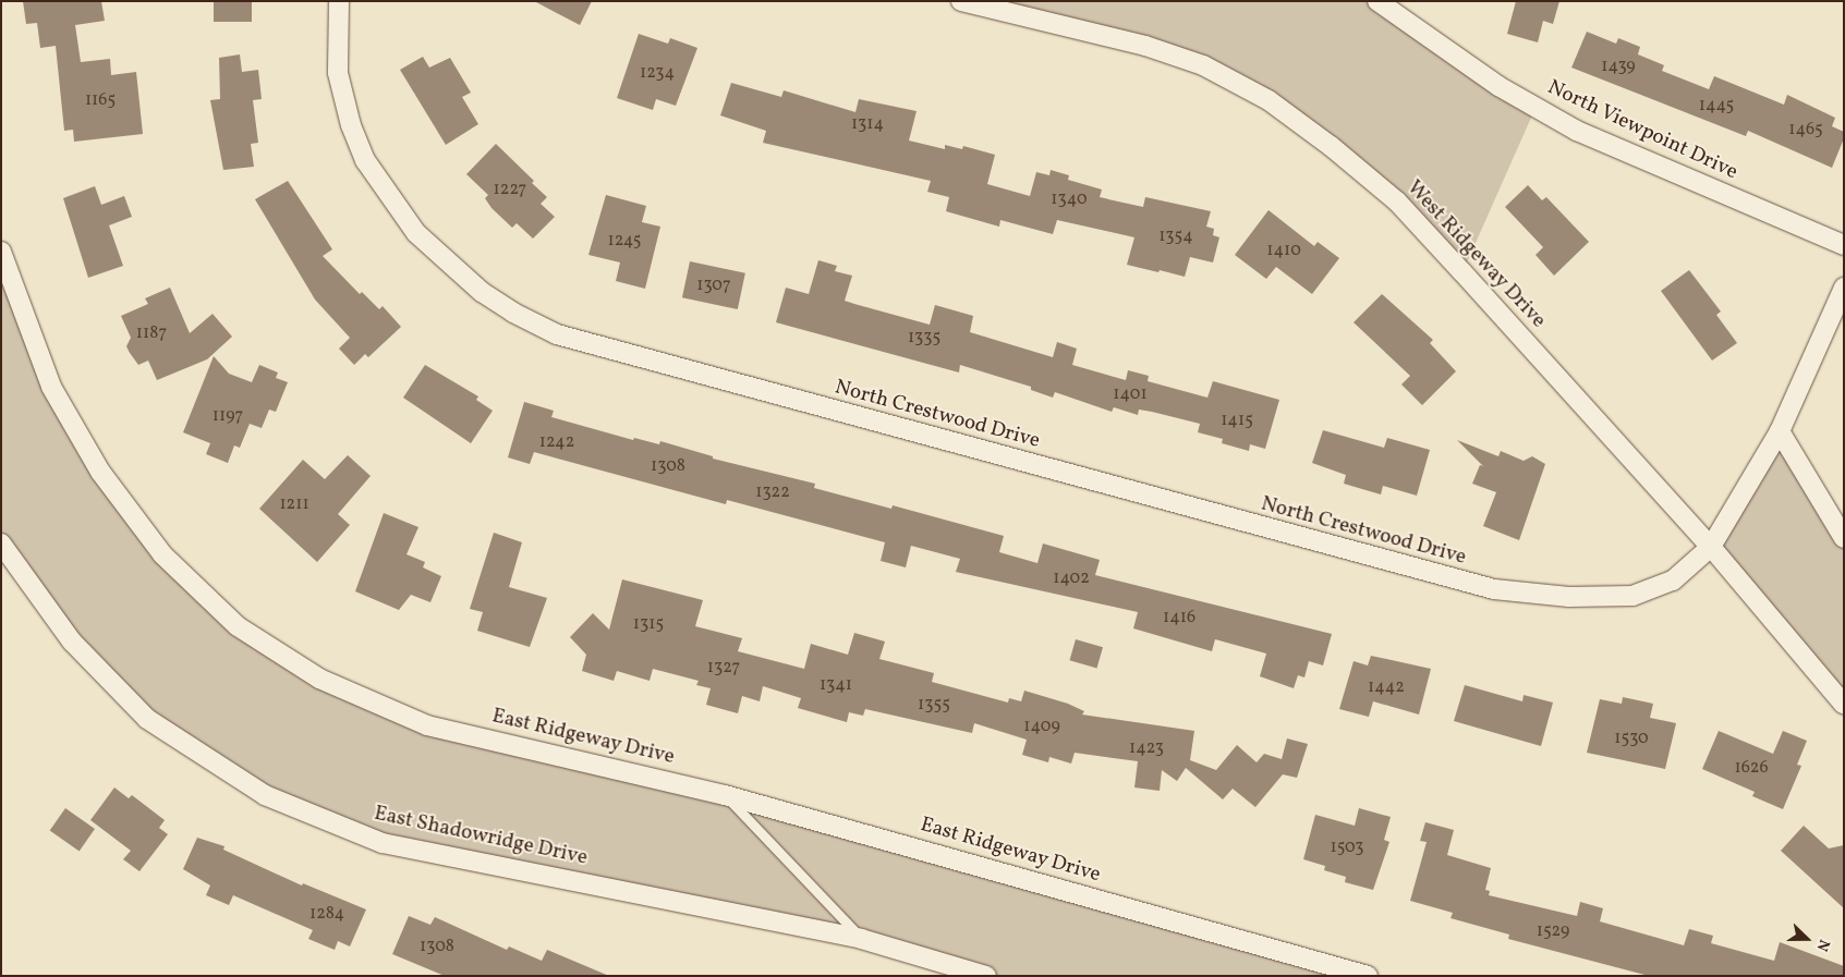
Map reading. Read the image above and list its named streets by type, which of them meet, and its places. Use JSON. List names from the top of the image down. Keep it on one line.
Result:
{"streets":{"street":["North Viewpoint Drive","West Ridgeway Drive","North Crestwood Drive","East Ridgeway Drive","East Shadowridge Drive"]},"crossings":[["West Ridgeway Drive","North Crestwood Drive"]],"house_numbers":["1439","1234","1165","1445","1314","1465","1227","1340","1354","1245","1410","1307","1187","1335","1401","1197","1415","1242","1308","1322","1211","1402","1416","1315","1327","1341","1442","1355","1409","1530","1423","1626","1503","1284","1529","1308"],"north":"right"}
